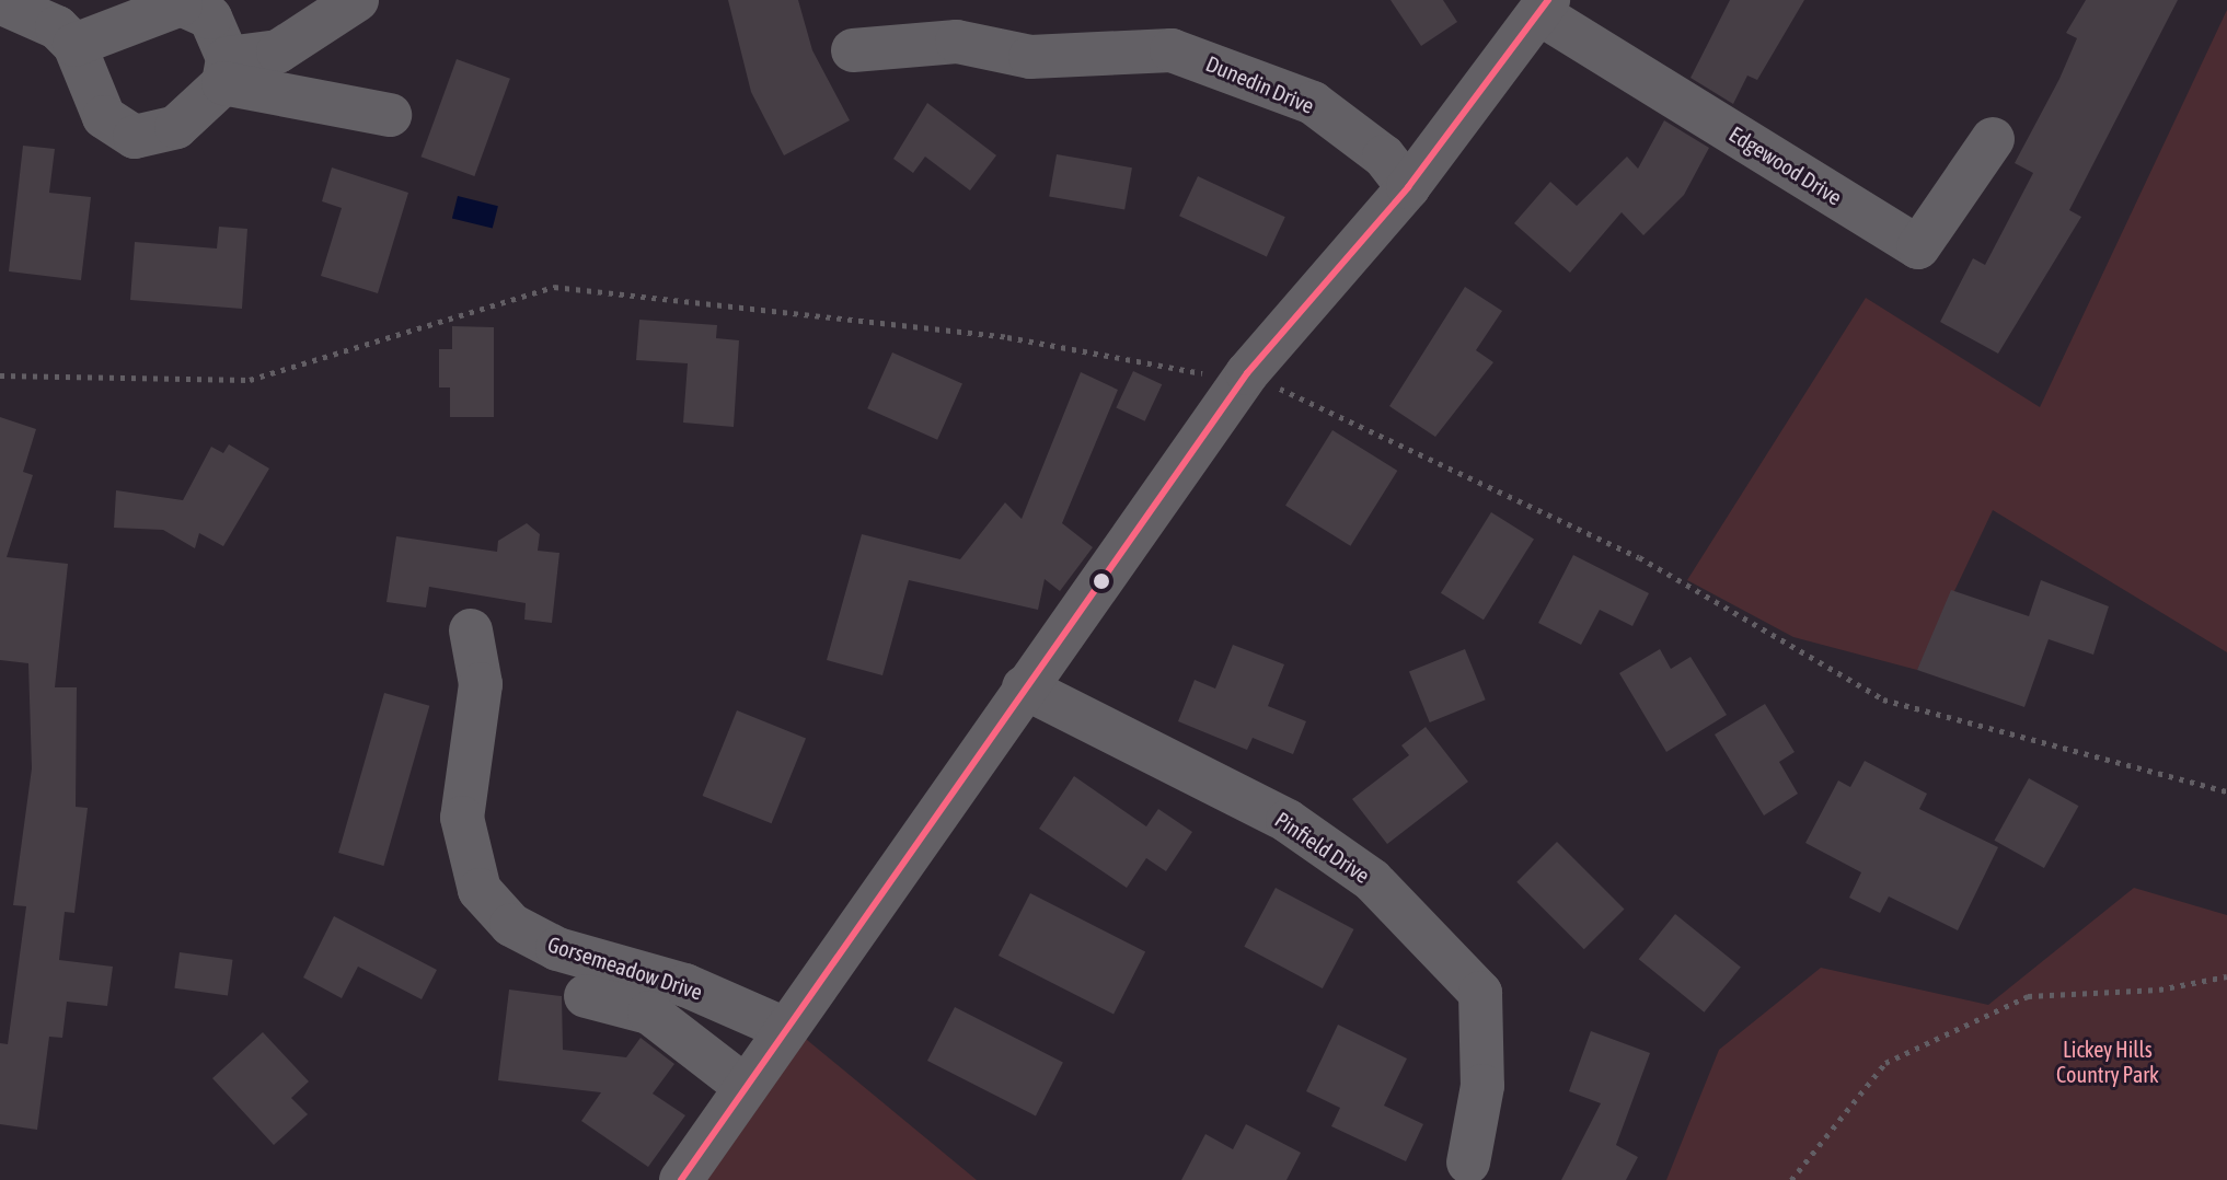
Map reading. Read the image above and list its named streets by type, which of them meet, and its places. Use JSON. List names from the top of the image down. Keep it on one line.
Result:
{"streets":{"street":["Dunedin Drive","Edgewood Drive","Pinfield Drive","Gorsemeadow Drive"]},"parks":["Lickey Hills Country Park"]}
